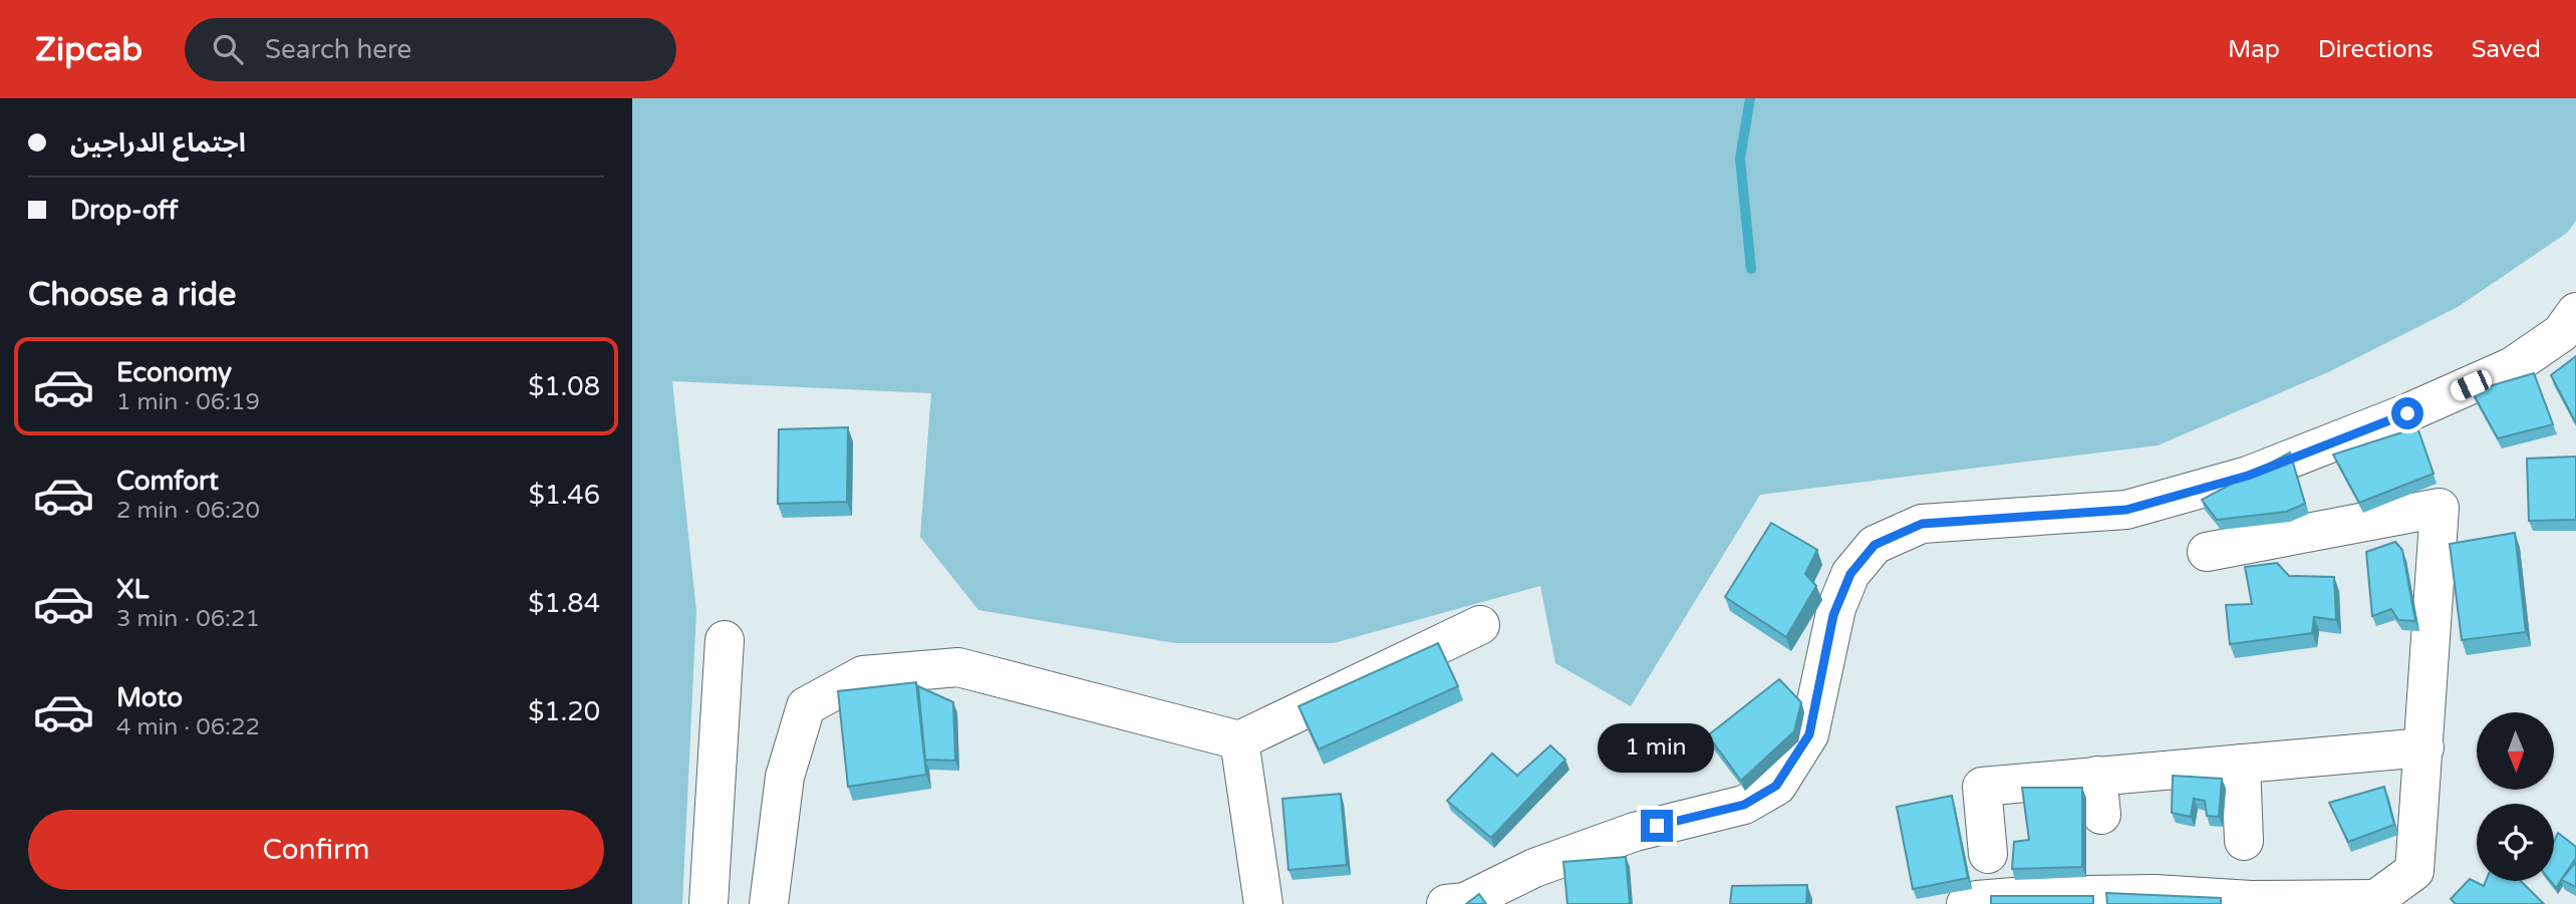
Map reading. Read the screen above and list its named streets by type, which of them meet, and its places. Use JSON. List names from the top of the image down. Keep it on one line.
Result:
{"north":"bottom","page":{"header":"Zipcab","search":"Search here","nav":["Map","Directions","Saved"],"banner":["اجتماع الدراجين","Drop-off"],"heading":"Choose a ride","list":[{"name":"Economy","note":"1 min · 06:19","value":"$1.08"},{"name":"Comfort","note":"2 min · 06:20","value":"$1.46"},{"name":"XL","note":"3 min · 06:21","value":"$1.84"},{"name":"Moto","note":"4 min · 06:22","value":"$1.20"}],"bubble":"1 min","buttons":"Confirm"}}
